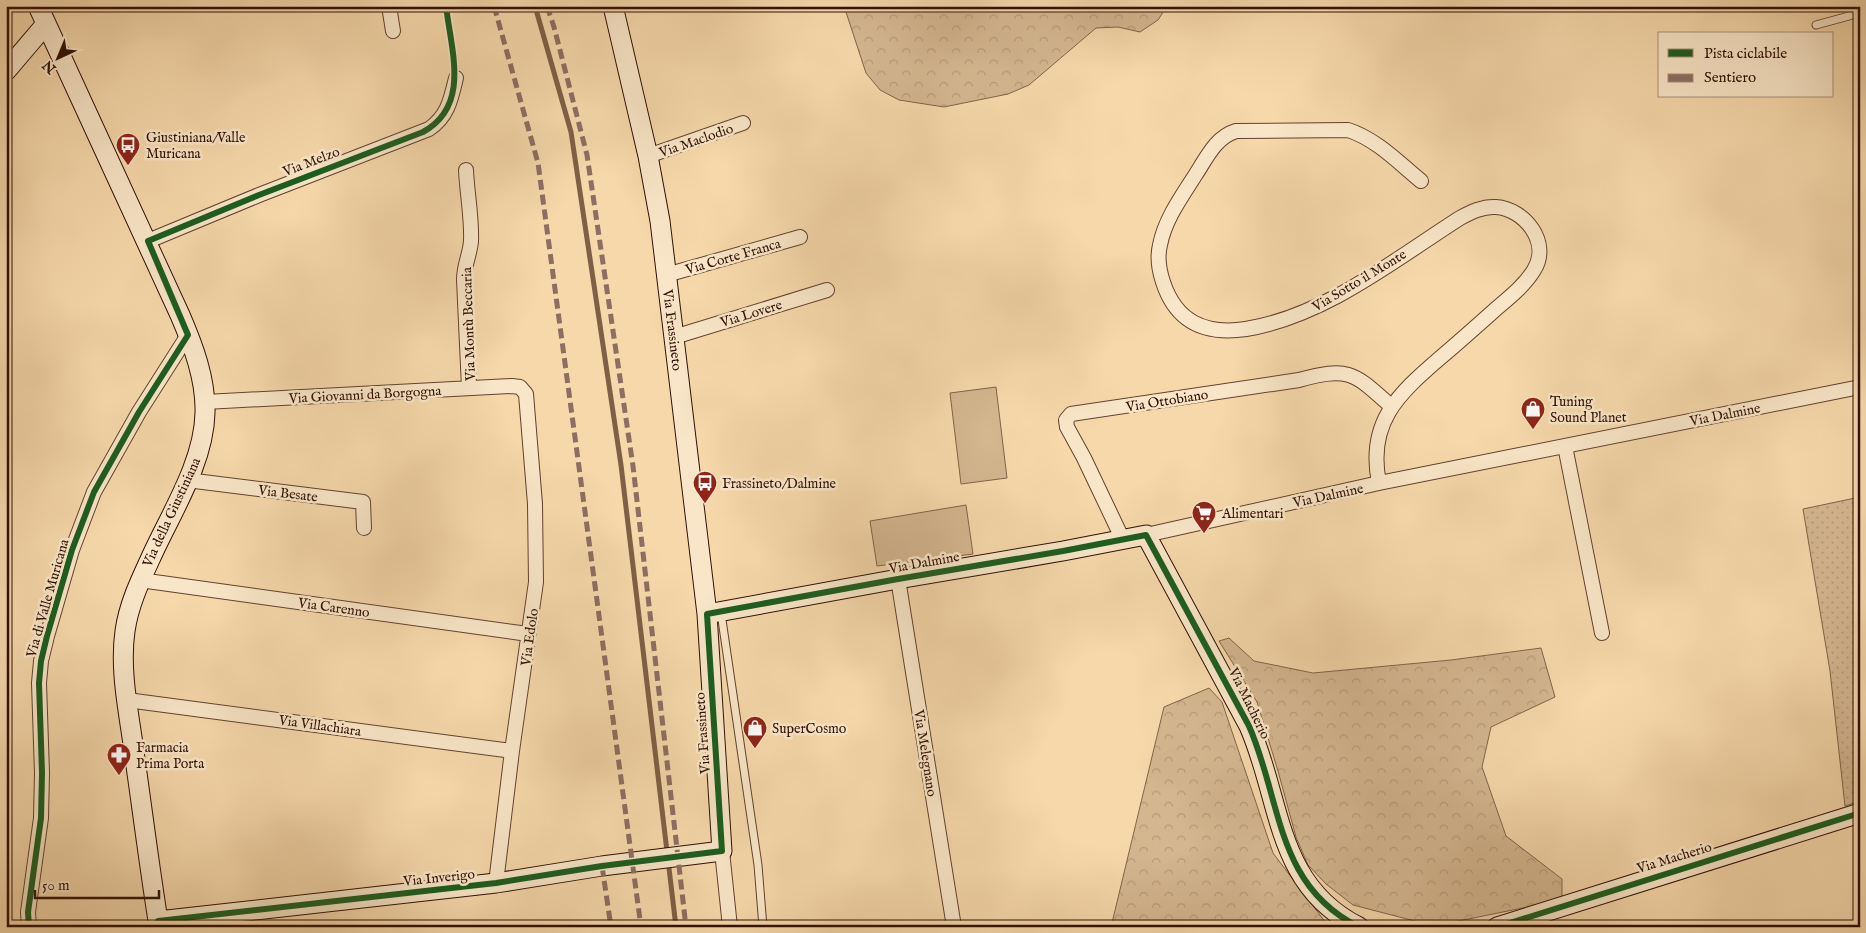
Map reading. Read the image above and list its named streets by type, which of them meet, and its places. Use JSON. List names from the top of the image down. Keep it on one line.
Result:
{"streets":{"street":["Via Maclodio","Via Melzo","Via Corte Franca","Via Sotto il Monte","Via Lovere","Via Montù Beccaria","Via Frassineto","Via Giovanni da Borgogna","Via Ottobiano","Via Dalmine","Via Besate","Via della Giustiniana","Via di Valle Muricana","Via Carenno","Via Edolo","Via Macherio","Via Villachiara","Via Melegnano","Via Inverigo"]},"crossings":[["Via Maclodio","Via Frassineto"],["Via Melzo","Via della Giustiniana"],["Via Corte Franca","Via Frassineto"],["Via Sotto il Monte","Via Ottobiano"],["Via Sotto il Monte","Via Dalmine"],["Via Lovere","Via Frassineto"],["Via Montù Beccaria","Via Giovanni da Borgogna"],["Via Frassineto","Via Dalmine"],["Via Frassineto","Via Inverigo"],["Via Giovanni da Borgogna","Via della Giustiniana"],["Via Giovanni da Borgogna","Via Edolo"],["Via Ottobiano","Via Dalmine"],["Via Dalmine","Via Macherio"],["Via Dalmine","Via Melegnano"],["Via Besate","Via della Giustiniana"],["Via della Giustiniana","Via di Valle Muricana"],["Via della Giustiniana","Via Carenno"],["Via della Giustiniana","Via Villachiara"],["Via della Giustiniana","Via Inverigo"],["Via Carenno","Via Edolo"],["Via Edolo","Via Villachiara"],["Via Edolo","Via Inverigo"]],"places":{"bus stop":["Giustiniana/Valle Muricana","Frassineto/Dalmine"],"shop":["Tuning Sound Planet","SuperCosmo"],"supermarket":["Alimentari"],"pharmacy":["Farmacia Prima Porta"]},"legend":["Pista ciclabile","Sentiero"],"scale_bar":"50 m","north":"bottom left"}
